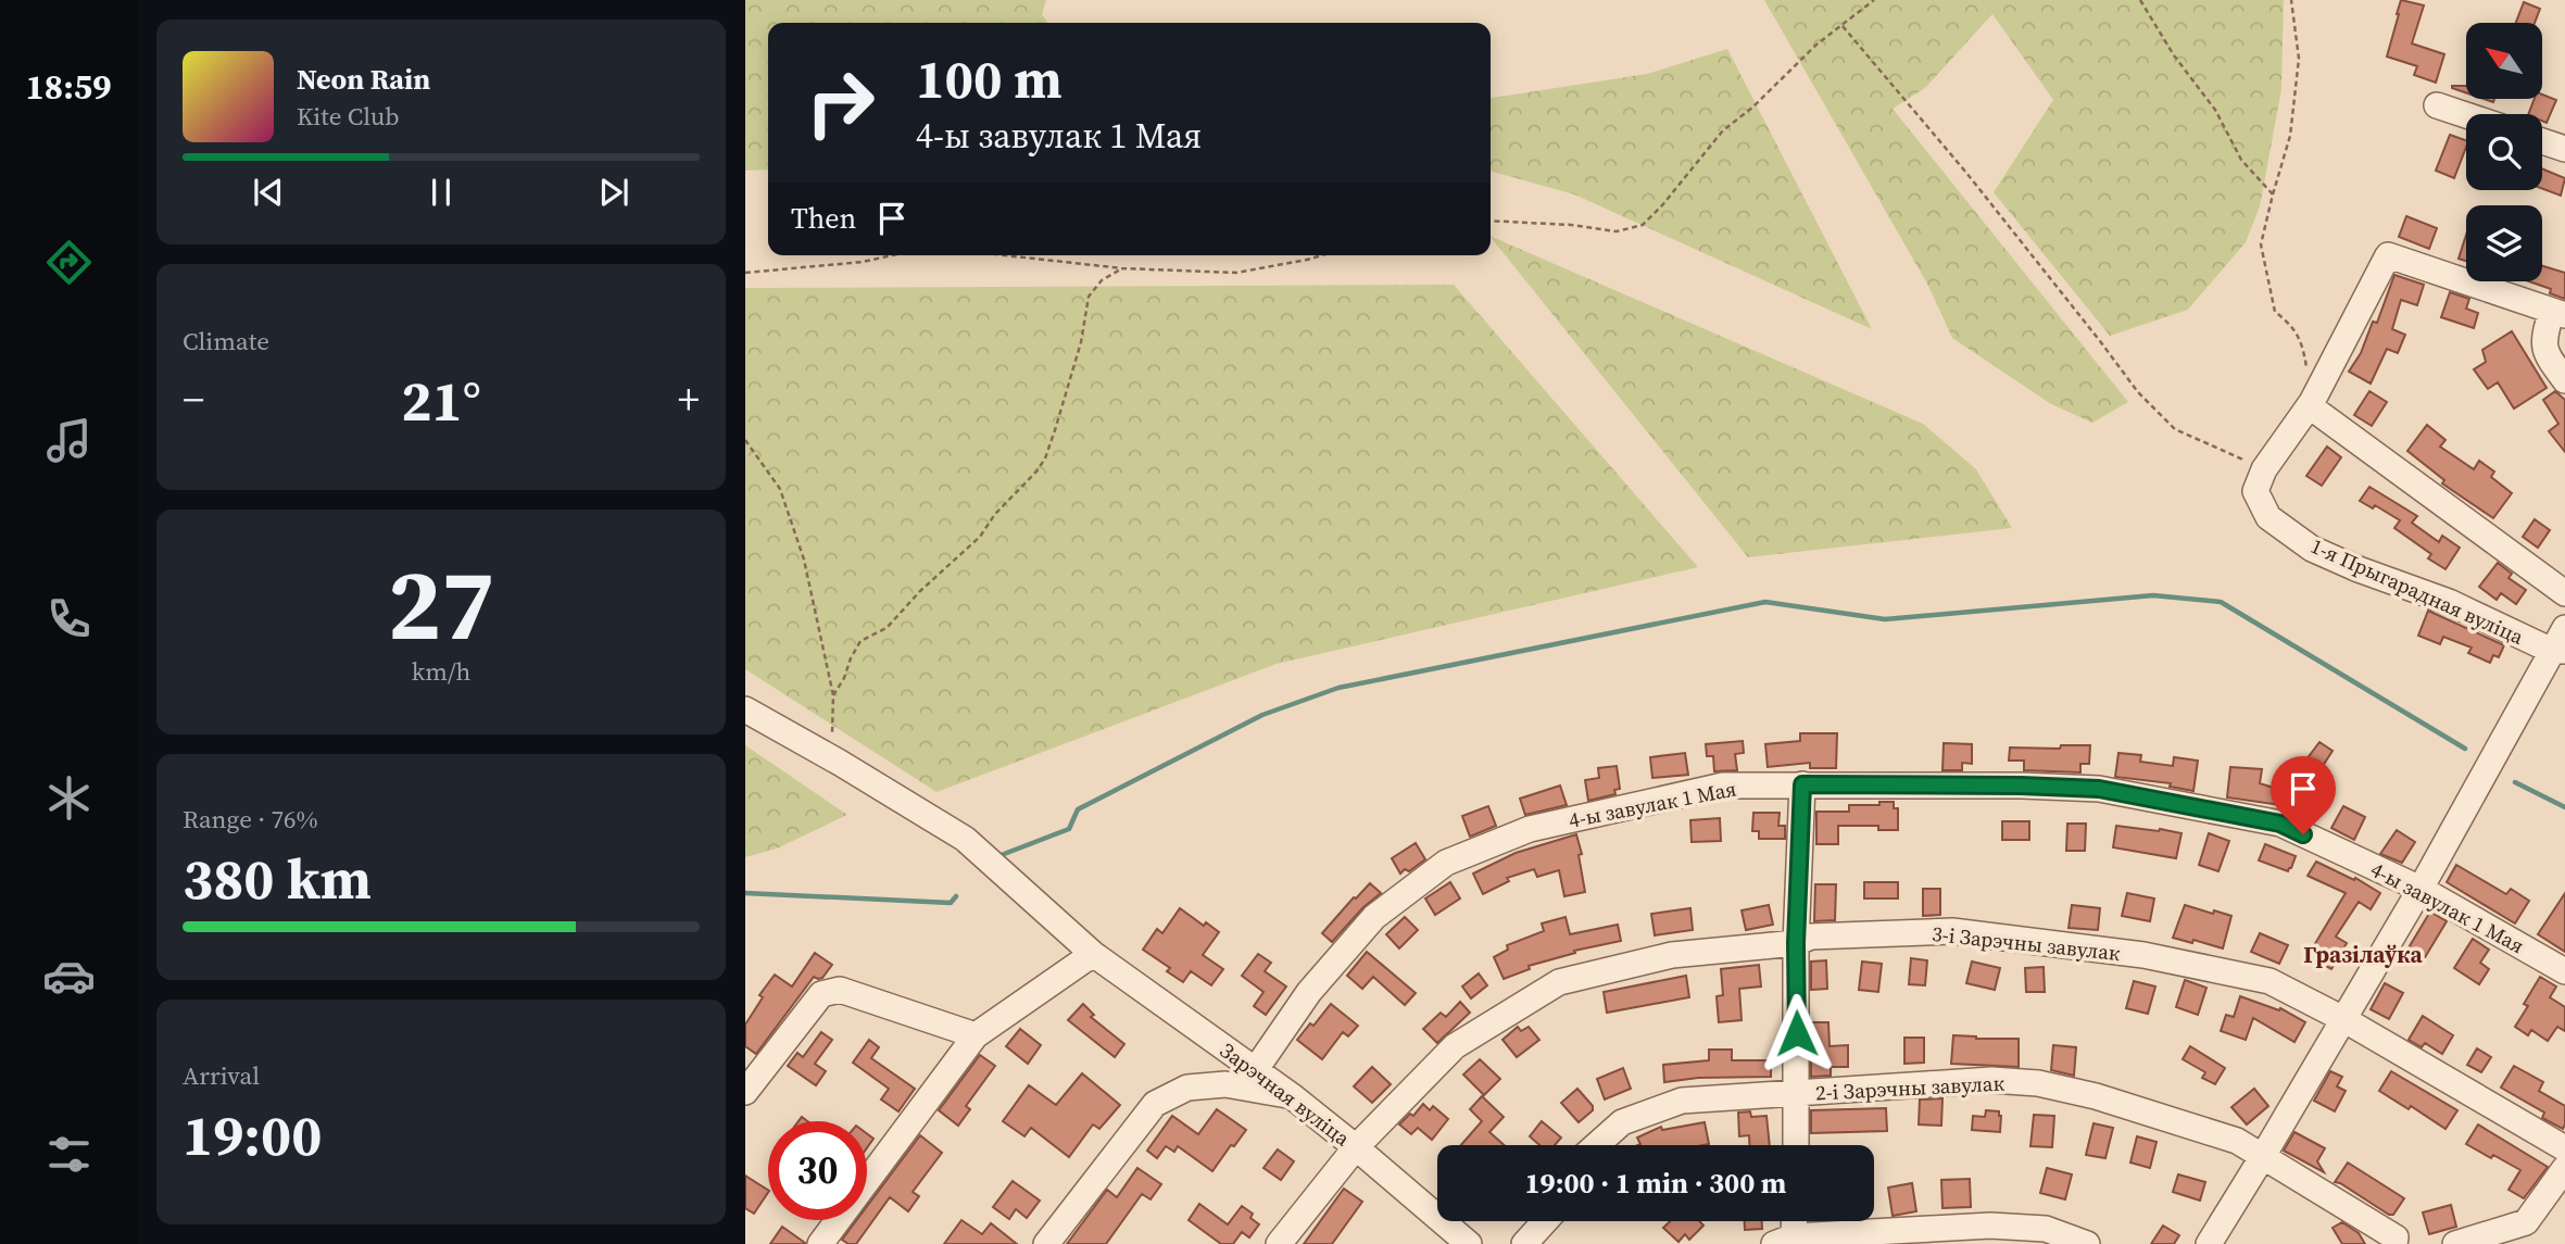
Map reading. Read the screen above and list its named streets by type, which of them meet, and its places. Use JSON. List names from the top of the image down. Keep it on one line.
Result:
{"streets":{"street":["1-я Прыгарадная вуліца","4-ы завулак 1 Мая","3-і Зарэчны завулак","2-і Зарэчны завулак","Зарэчная вуліца"]},"crossings":[["4-ы завулак 1 Мая","Зарэчная вуліца"],["3-і Зарэчны завулак","Зарэчная вуліца"]],"districts":["Гразілаўка"],"north":"top left","page":{"tabs":"18:59","turn":["100 m","4-ы завулак 1 Мая"],"song":["Neon Rain","Kite Club"],"then":"Then","tile":["Climate",["27","km/h"],["Range · 76%","380 km"],["Arrival","19:00"]],"heat":["−","21°","+"],"limit":"30","trip":"19:00 · 1 min · 300 m"}}
